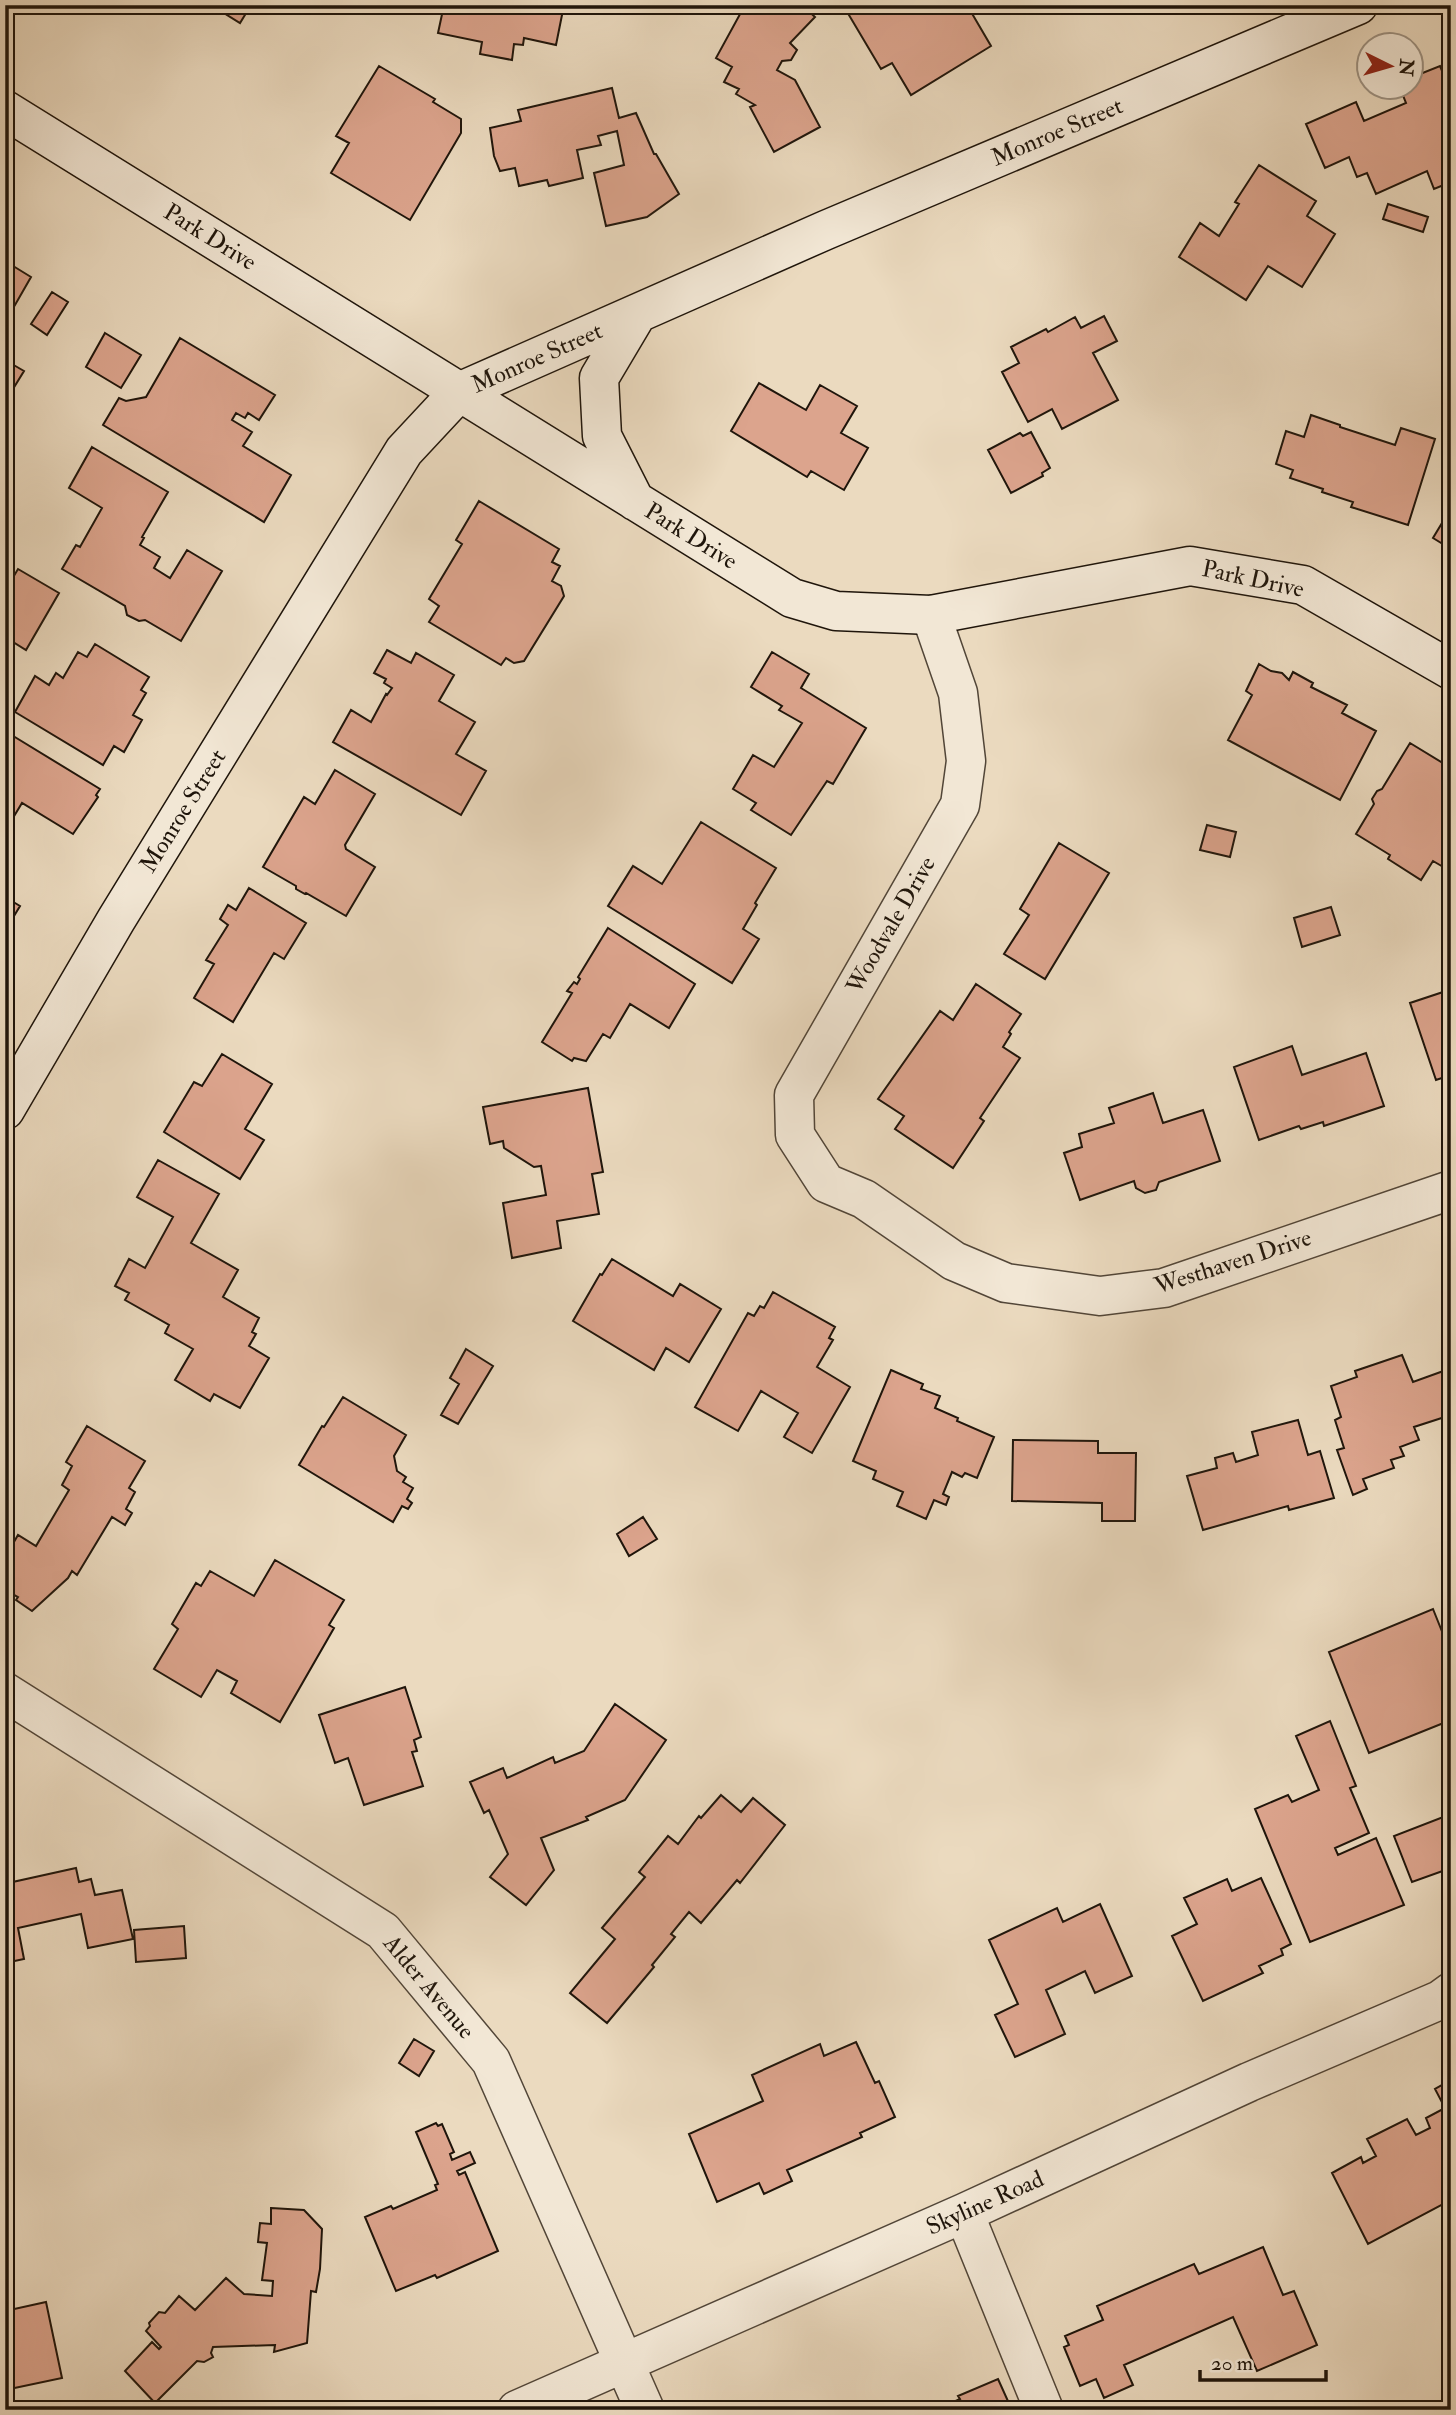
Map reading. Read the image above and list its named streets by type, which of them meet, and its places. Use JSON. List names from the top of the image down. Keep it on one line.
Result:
{"streets":{"street":["Monroe Street","Park Drive","Woodvale Drive","Westhaven Drive","Alder Avenue","Skyline Road"]},"crossings":[["Monroe Street","Park Drive"],["Park Drive","Woodvale Drive"],["Woodvale Drive","Westhaven Drive"],["Alder Avenue","Skyline Road"]],"scale_bar":"20 m","north":"right"}
